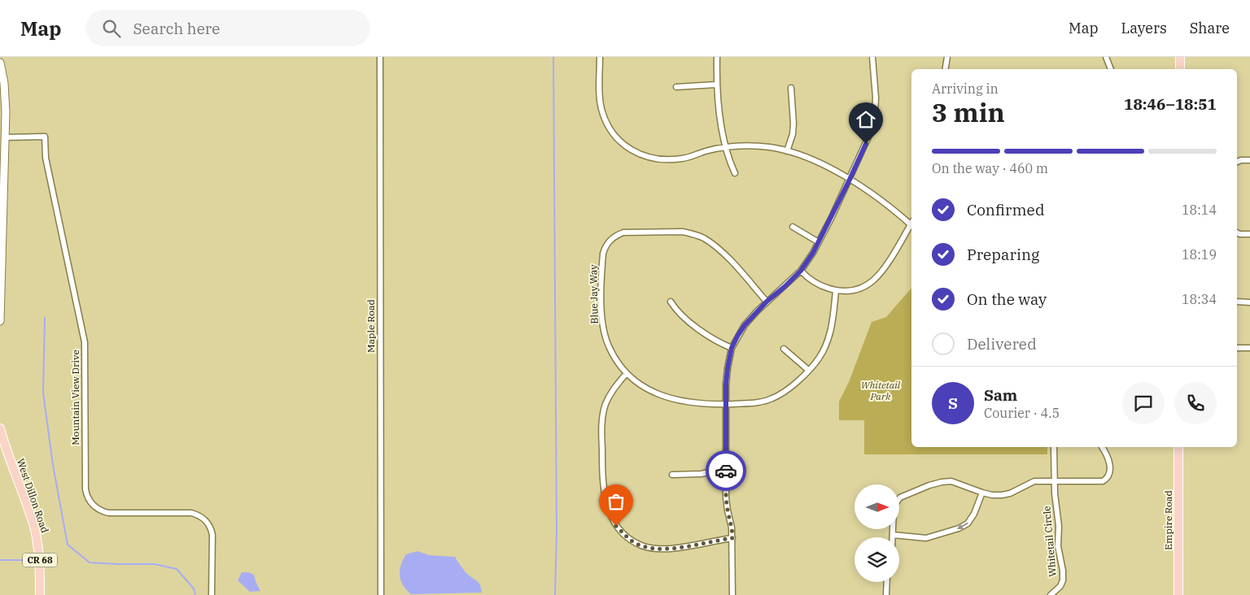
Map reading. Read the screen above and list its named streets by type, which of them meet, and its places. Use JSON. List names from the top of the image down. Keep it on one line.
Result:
{"streets":{"main road":["West Dillon Road","Empire Road","CR 68"],"street":["Blue Jay Way","Maple Road","Mountain View Drive","Whitetail Circle"]},"parks":["Whitetail Park"],"north":"right","page":{"header":"Map","search":"Search here","nav":["Map","Layers","Share"],"heading":["3 min","Arriving in","18:46–18:51"],"panel":["Sam","Courier · 4.5"],"bar":"On the way · 460 m","list":[["Confirmed","18:14"],["Preparing","18:19"],["On the way","18:34"],"Delivered"],"round":"S"}}
